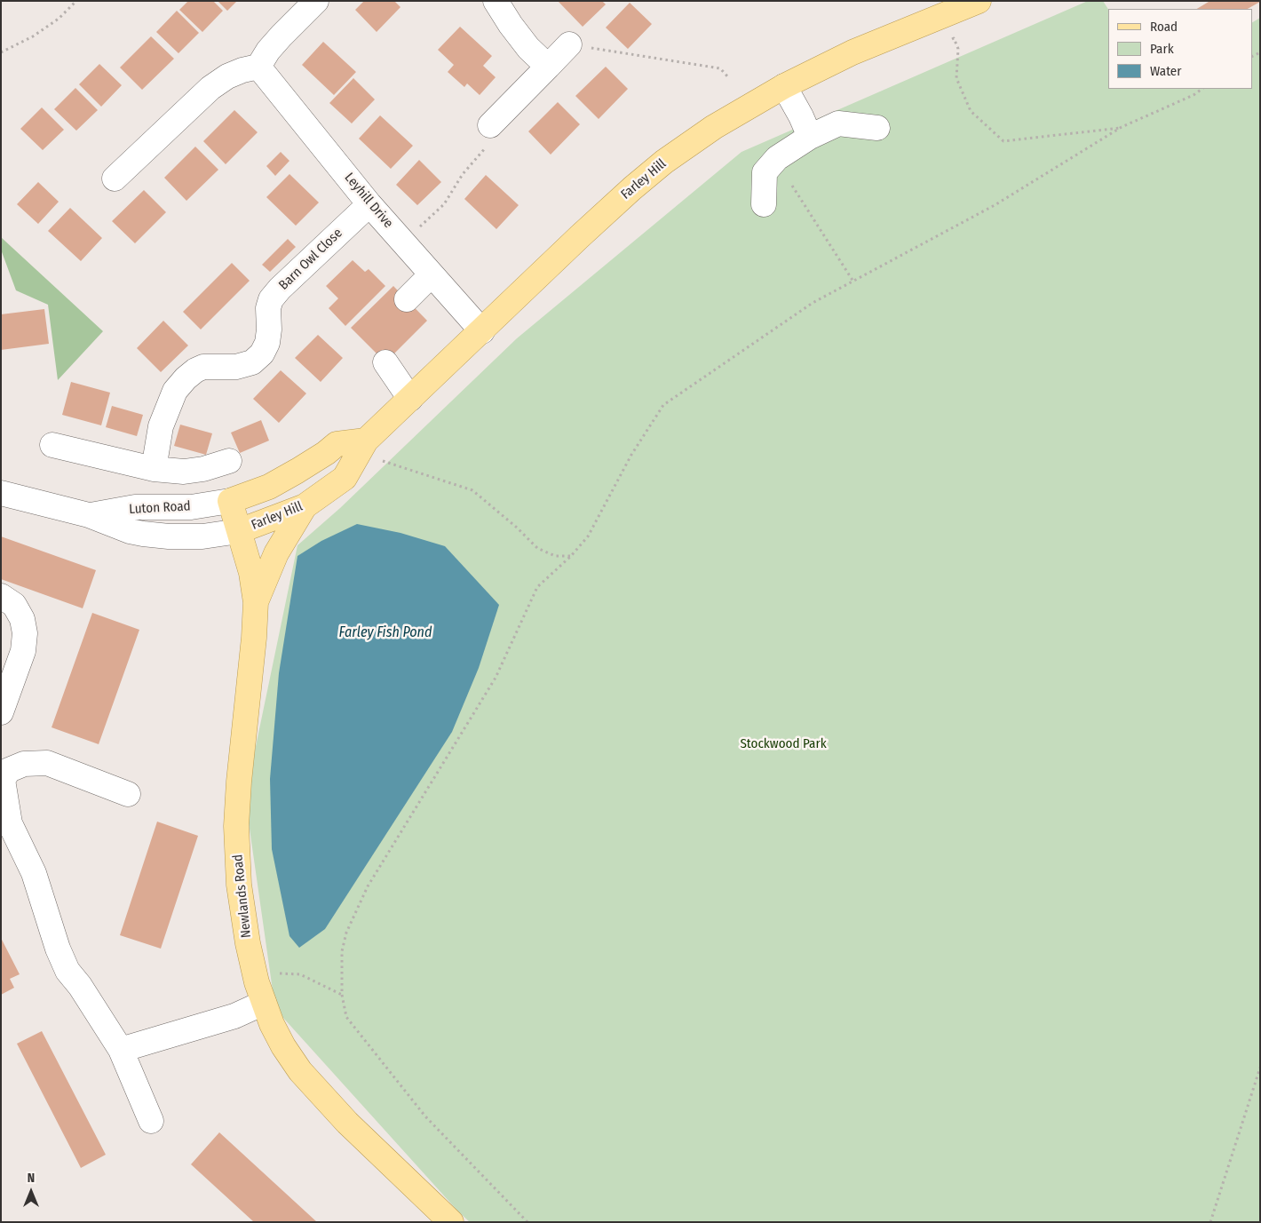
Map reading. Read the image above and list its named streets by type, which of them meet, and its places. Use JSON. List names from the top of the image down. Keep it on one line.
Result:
{"streets":{"main road":["Farley Hill","Newlands Road"],"street":["Leyhill Drive","Barn Owl Close","Luton Road"]},"crossings":[["Farley Hill","Leyhill Drive"],["Farley Hill","Luton Road"],["Farley Hill","Newlands Road"],["Leyhill Drive","Barn Owl Close"],["Luton Road","Newlands Road"]],"water":["Farley Fish Pond"],"parks":["Stockwood Park"],"legend":["Road","Park","Water"],"north":"top"}
